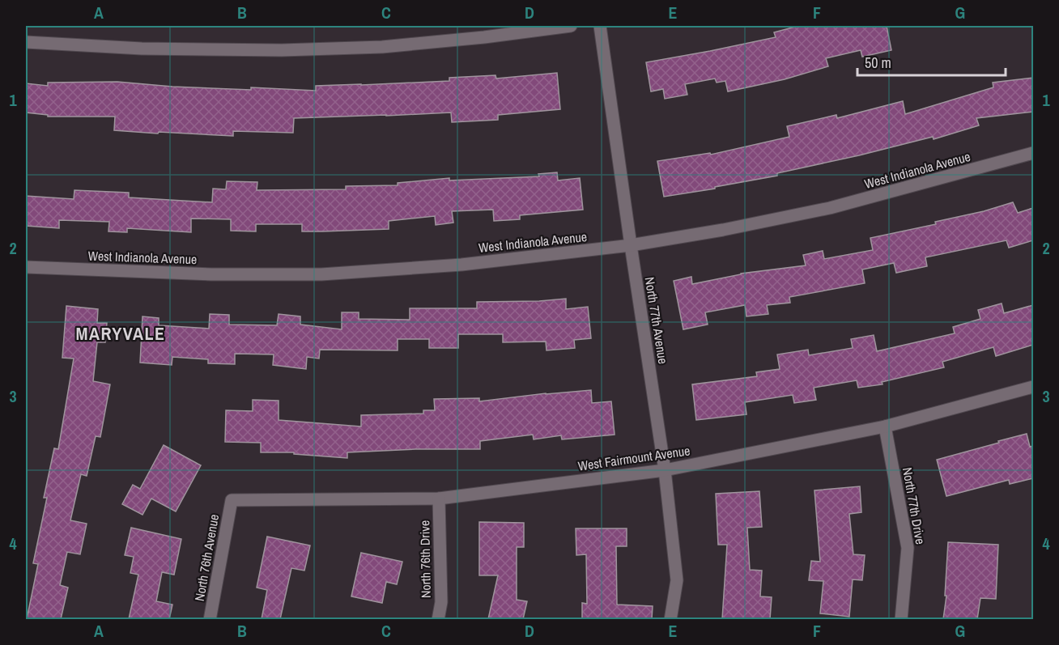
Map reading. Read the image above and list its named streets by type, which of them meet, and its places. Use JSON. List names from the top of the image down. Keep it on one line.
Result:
{"streets":{"street":["West Indianola Avenue","North 77th Avenue","West Fairmount Avenue","North 77th Drive","North 76th Avenue","North 76th Drive"]},"crossings":[["West Indianola Avenue","North 77th Avenue"],["North 77th Avenue","West Fairmount Avenue"],["West Fairmount Avenue","North 77th Drive"],["West Fairmount Avenue","North 76th Avenue"],["West Fairmount Avenue","North 76th Drive"]],"districts":["MARYVALE"],"scale_bar":"50 m","grid":{"columns":["A","B","C","D","E","F","G"],"rows":["1","2","3","4"]}}
